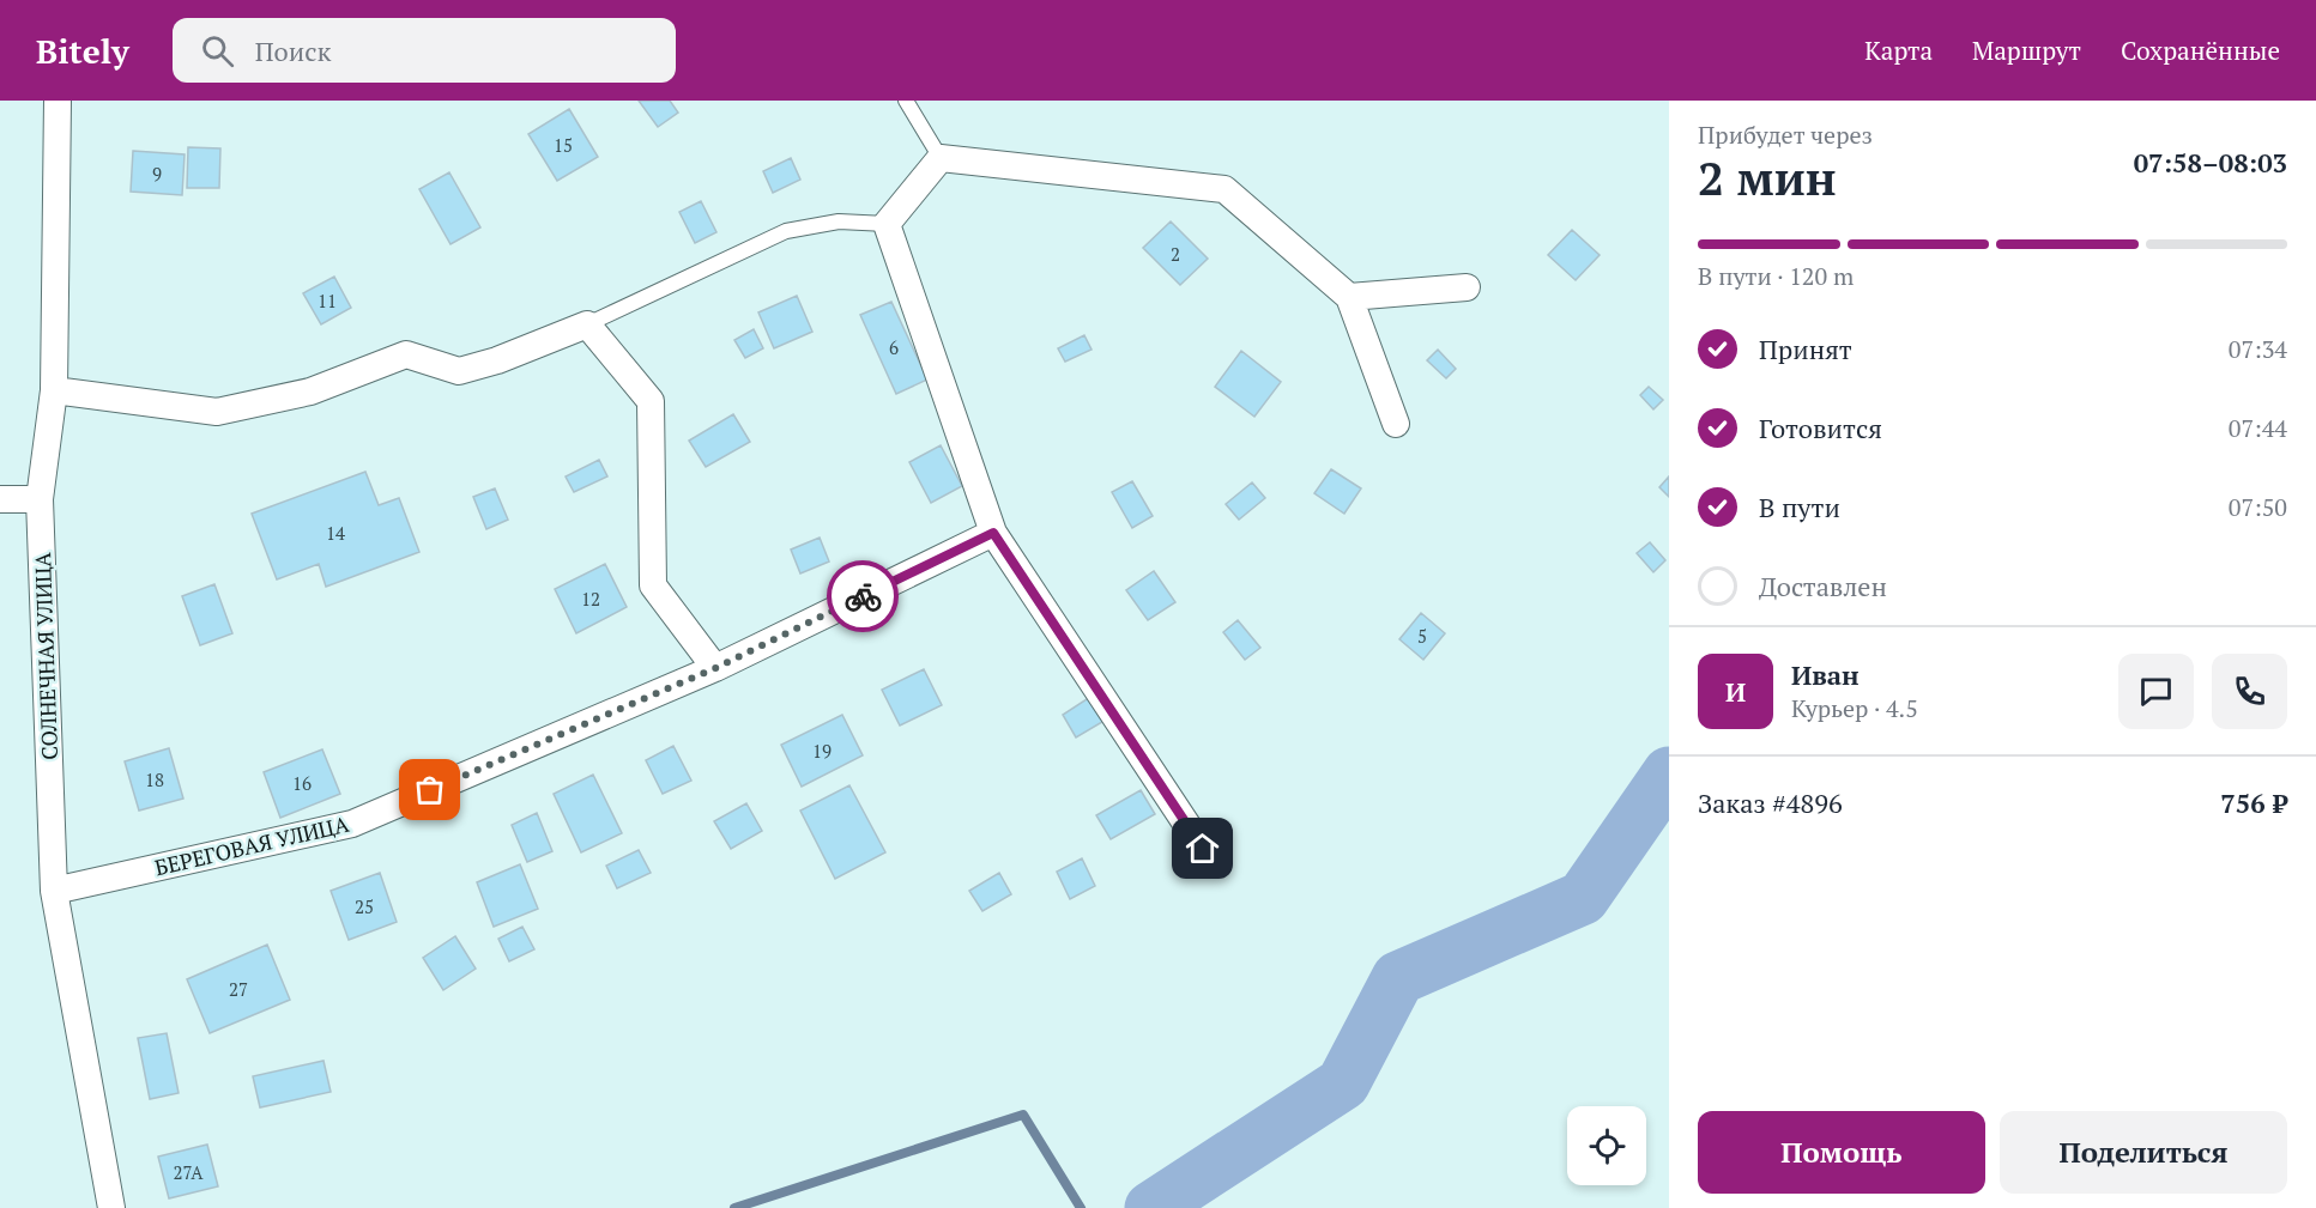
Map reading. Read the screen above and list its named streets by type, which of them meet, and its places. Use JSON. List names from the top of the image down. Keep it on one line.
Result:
{"streets":{"street":["СОЛНЕЧНАЯ УЛИЦА","БЕРЕГОВАЯ УЛИЦА"]},"crossings":[["СОЛНЕЧНАЯ УЛИЦА","БЕРЕГОВАЯ УЛИЦА"]],"house_numbers":["15","9","2","11","6","14","12","5","19","18","16","25","27","27А"],"page":{"header":"Bitely","search":"Поиск","nav":["Карта","Маршрут","Сохранённые"],"heading":["2 мин","Прибудет через","07:58–08:03"],"panel":["Иван","Курьер · 4.5","Заказ #4896","756 ₽"],"bar":"В пути · 120 m","list":[["Принят","07:34"],["Готовится","07:44"],["В пути","07:50"],"Доставлен"],"round":"И","buttons":["Помощь","Поделиться"]}}
